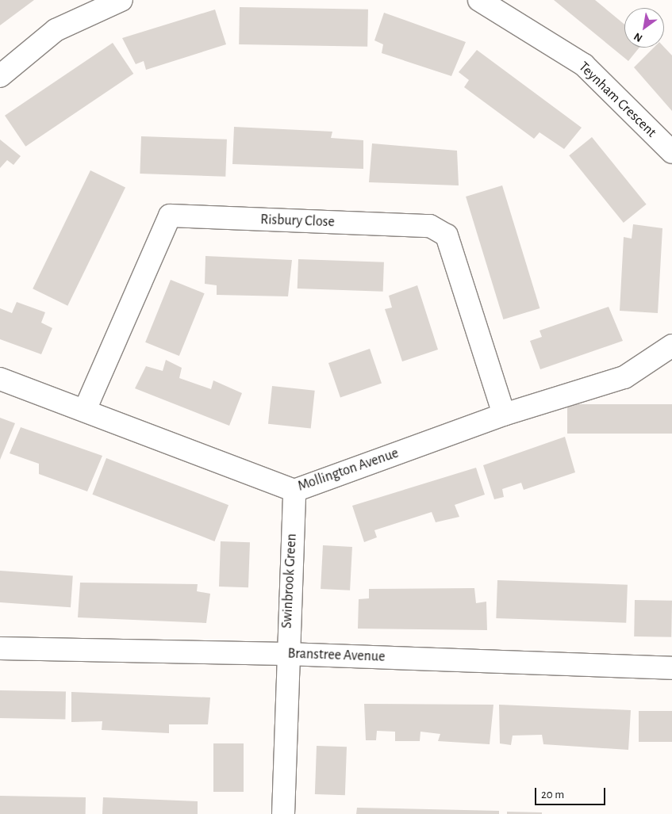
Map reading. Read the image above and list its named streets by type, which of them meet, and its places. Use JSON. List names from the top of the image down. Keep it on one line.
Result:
{"streets":{"street":["Teynham Crescent","Risbury Close","Mollington Avenue","Swinbrook Green","Branstree Avenue"]},"crossings":[["Risbury Close","Mollington Avenue"],["Mollington Avenue","Swinbrook Green"],["Swinbrook Green","Branstree Avenue"]],"scale_bar":"20 m","north":"bottom left"}
